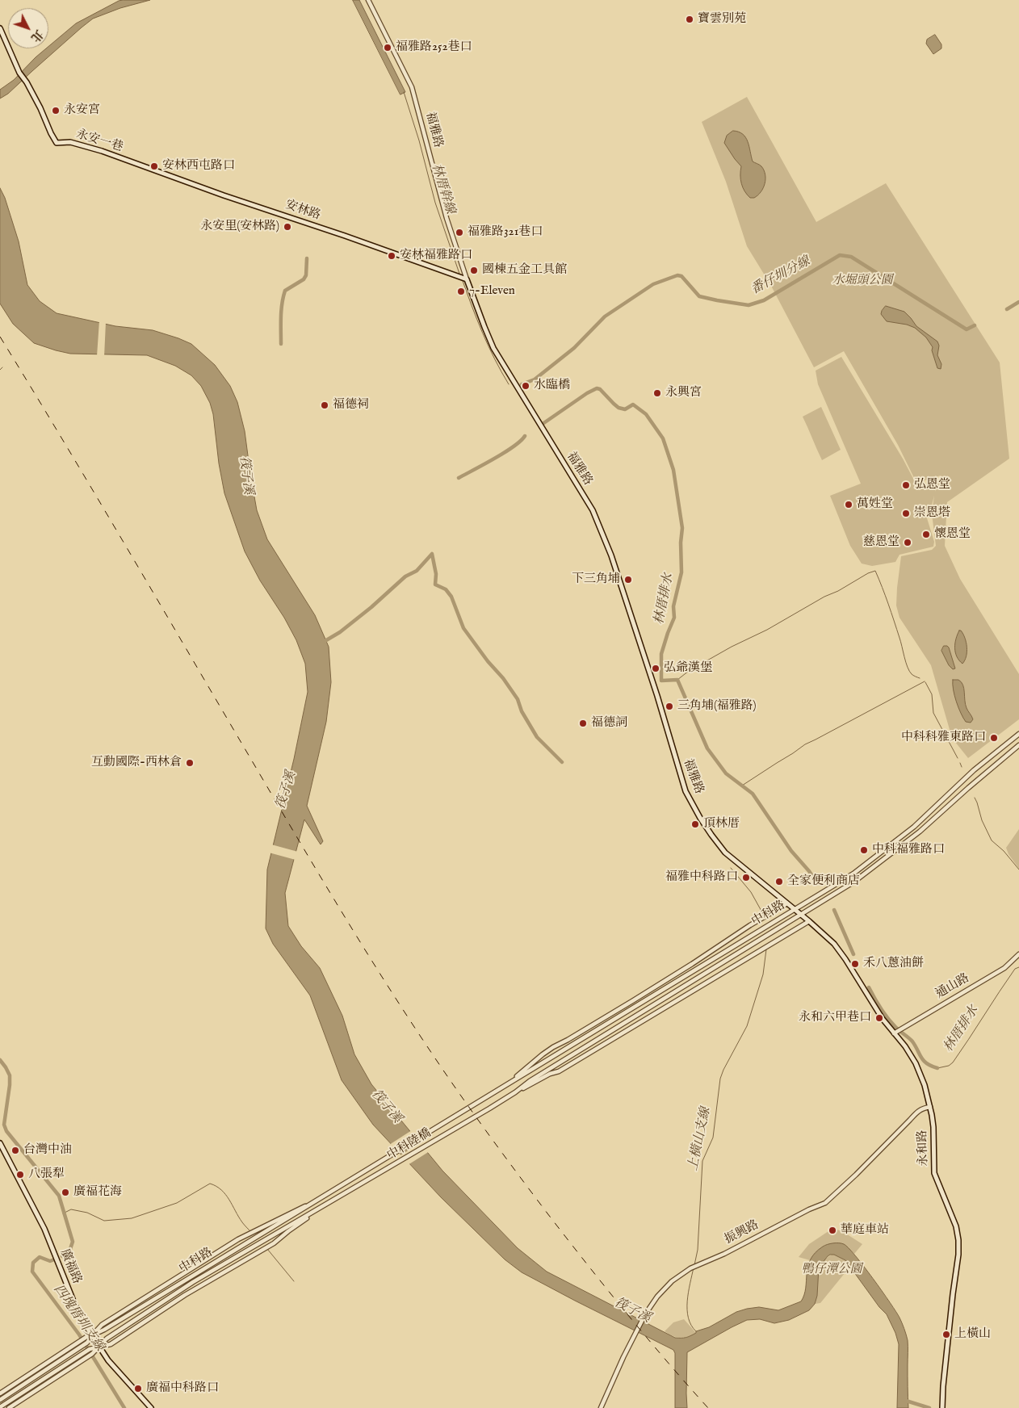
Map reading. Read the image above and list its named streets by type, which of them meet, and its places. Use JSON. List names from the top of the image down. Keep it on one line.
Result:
{"streets":{"main road":["福雅路","永安一巷","安林路","永和路","廣福路"],"street":["中科路","通山路","中科陸橋","振興路"]},"crossings":[["福雅路","安林路"],["福雅路","中科路"],["福雅路","永和路"],["永安一巷","安林路"],["中科路","中科陸橋"],["中科路","廣福路"],["通山路","永和路"],["永和路","振興路"]],"water":["林厝幹線","番仔圳分線","筏子溪","林厝排水","上橫山支線","四塊厝圳支線"],"parks":["水堀頭公園","鴨仔潭公園"],"places":["寶雲別苑","福雅路252巷口","永安宮","安林西屯路口","永安里(安林路)","福雅路321巷口","安林福雅路口","國棟五金工具館","7-Eleven","水臨橋","永興宮","福德祠","弘恩堂","萬姓堂","崇恩塔","懷恩堂","慈恩堂","下三角埔","弘爺漢堡","三角埔(福雅路)","福德詞","中科科雅東路口","互動國際-西林倉","頂林厝","中科福雅路口","福雅中科路口","全家便利商店","禾八蔥油餅","永和六甲巷口","台灣中油","八張犁","廣福花海","華庭車站","上橫山","廣福中科路口"],"north":"bottom right"}
